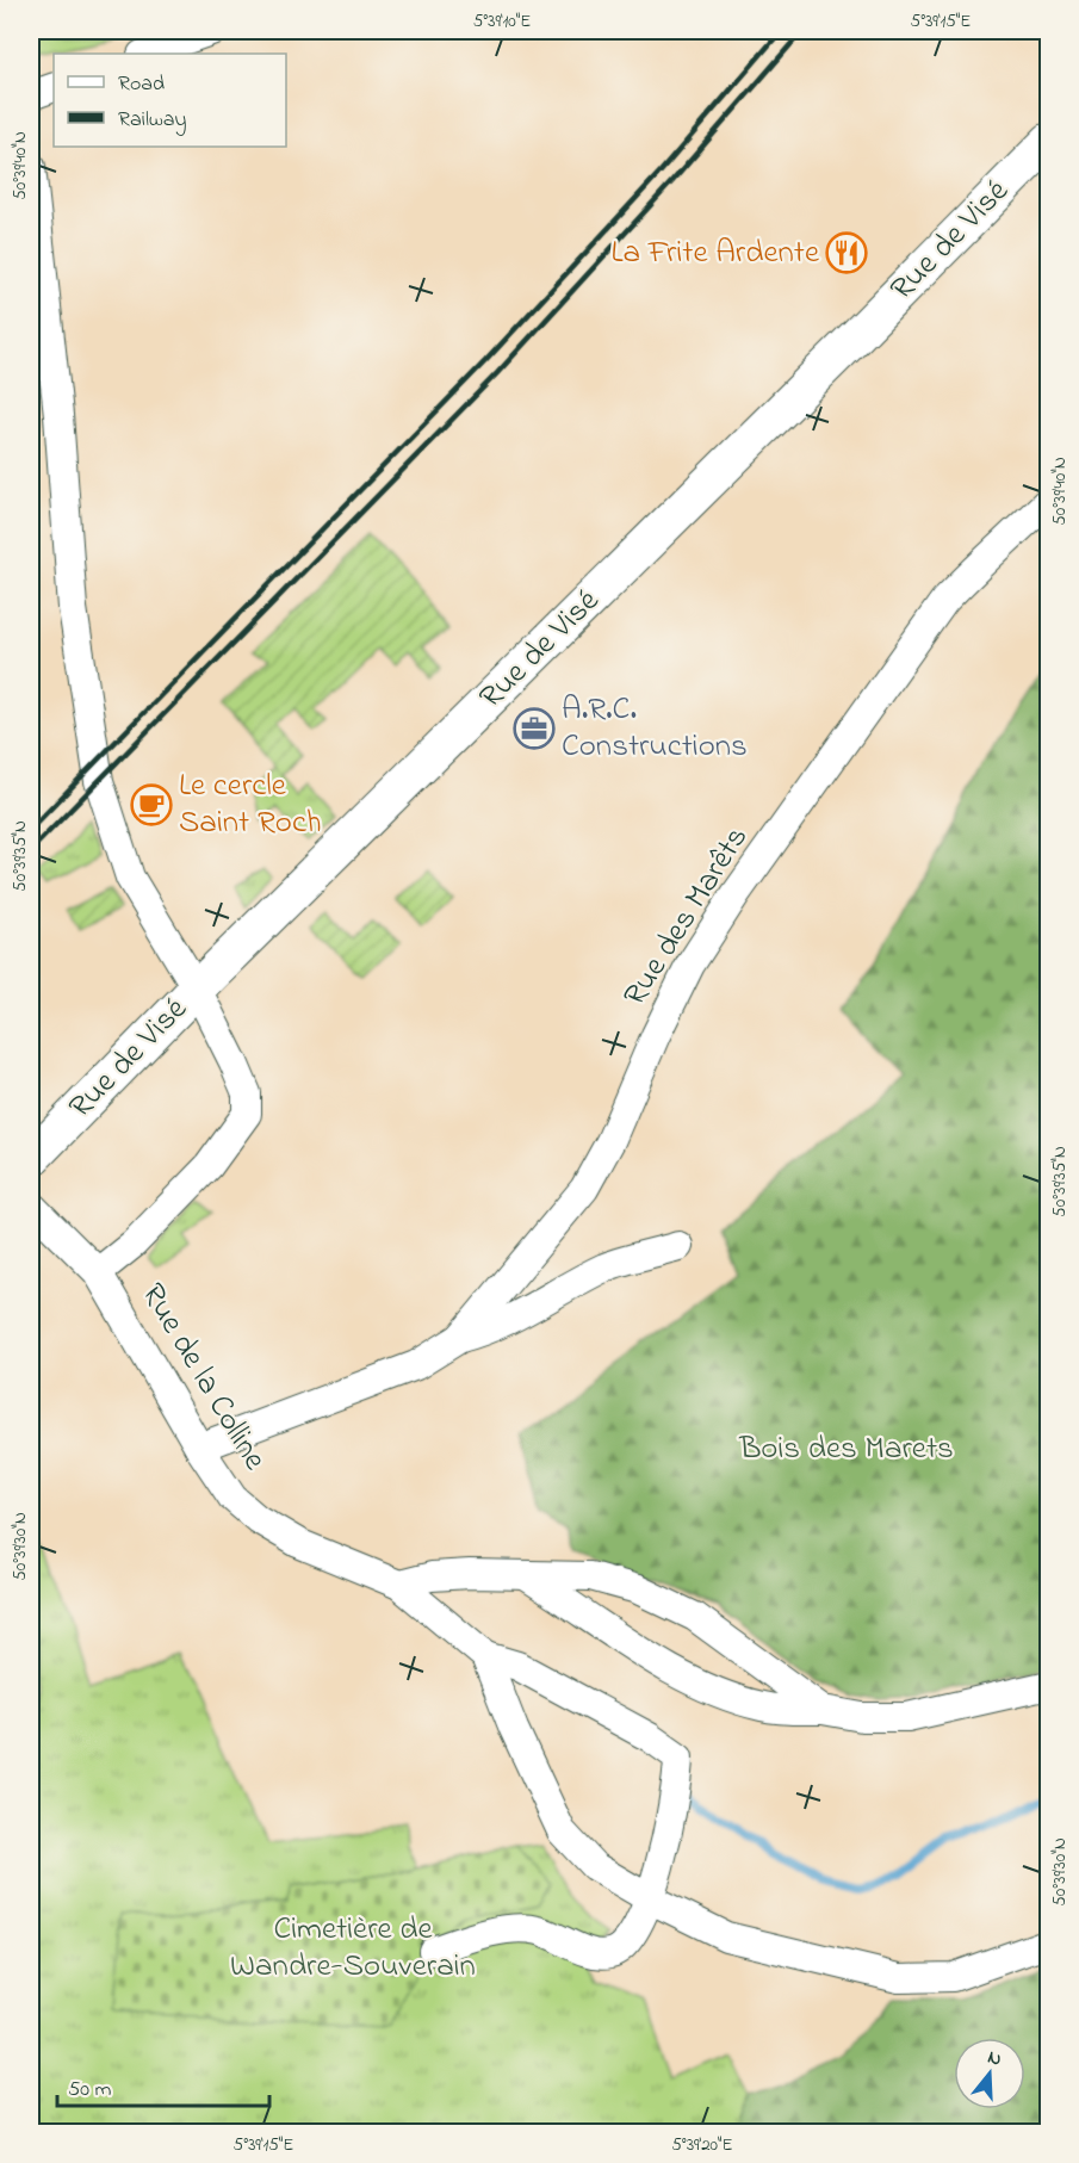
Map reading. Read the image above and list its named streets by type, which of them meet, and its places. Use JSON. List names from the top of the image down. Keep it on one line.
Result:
{"streets":{"street":["Rue de Visé","Rue des Marêts","Rue de la Colline"]},"crossings":[["Rue des Marêts","Rue de la Colline"]],"parks":["Bois des Marets","Cimetière de Wandre-Souverain"],"places":{"restaurant":["La Frite Ardente"],"office":["A.R.C. Constructions"],"cafe":["Le cercle Saint Roch"]},"legend":["Road","Railway"],"scale_bar":"50 m","north":"top","coordinates":["5°39'10\"E","5°39'15\"E","50°39'40\"N","50°39'35\"N","50°39'30\"N","5°39'20\"E"]}
